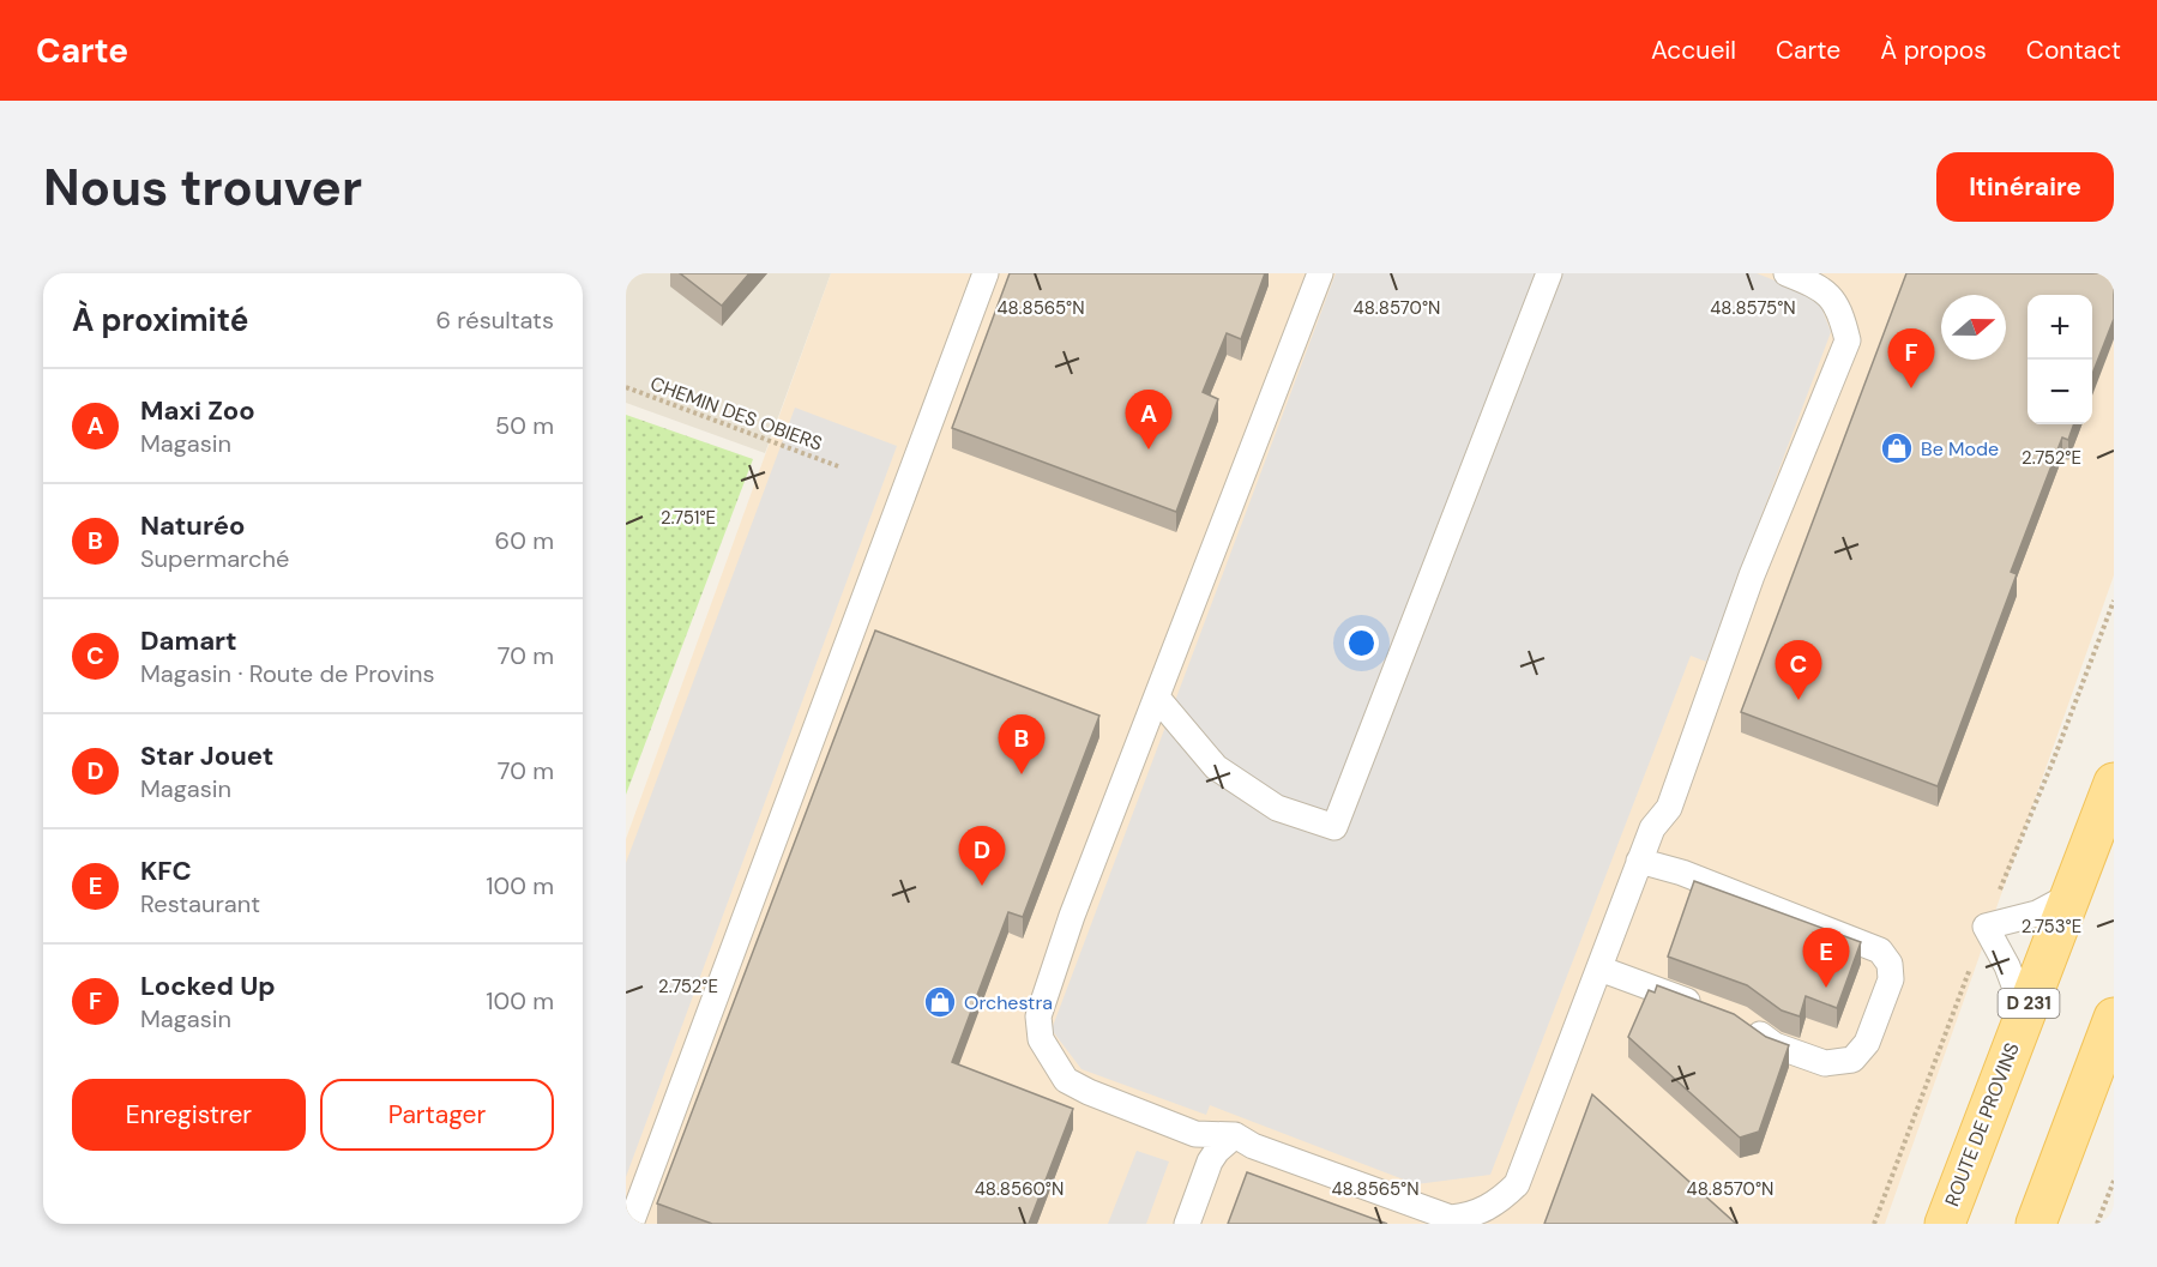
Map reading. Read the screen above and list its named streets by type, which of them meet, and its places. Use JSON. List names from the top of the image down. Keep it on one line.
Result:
{"streets":{"main road":["D 231","ROUTE DE PROVINS"],"path":["CHEMIN DES OBIERS"]},"places":{"shop":["Be Mode","Orchestra"]},"north":"right","page":{"header":"Carte","nav":["Accueil","Carte","À propos","Contact"],"buttons":["Itinéraire",["Enregistrer","Partager"]],"title":"Nous trouver","heading":["À proximité","6 résultats"],"map_buttons":["+","−"],"pins":["F","A","C","B","D","E"],"list":[{"mark":"A","name":"Maxi Zoo","note":"Magasin","value":"50 m"},{"mark":"B","name":"Naturéo","note":"Supermarché","value":"60 m"},{"mark":"C","name":"Damart","note":"Magasin · Route de Provins","value":"70 m"},{"mark":"D","name":"Star Jouet","note":"Magasin","value":"70 m"},{"mark":"E","name":"KFC","note":"Restaurant","value":"100 m"},{"mark":"F","name":"Locked Up","note":"Magasin","value":"100 m"}]},"coordinates":["48.8565°N","48.8570°N","48.8575°N","2.752°E","2.751°E","2.753°E","48.8560°N"]}
